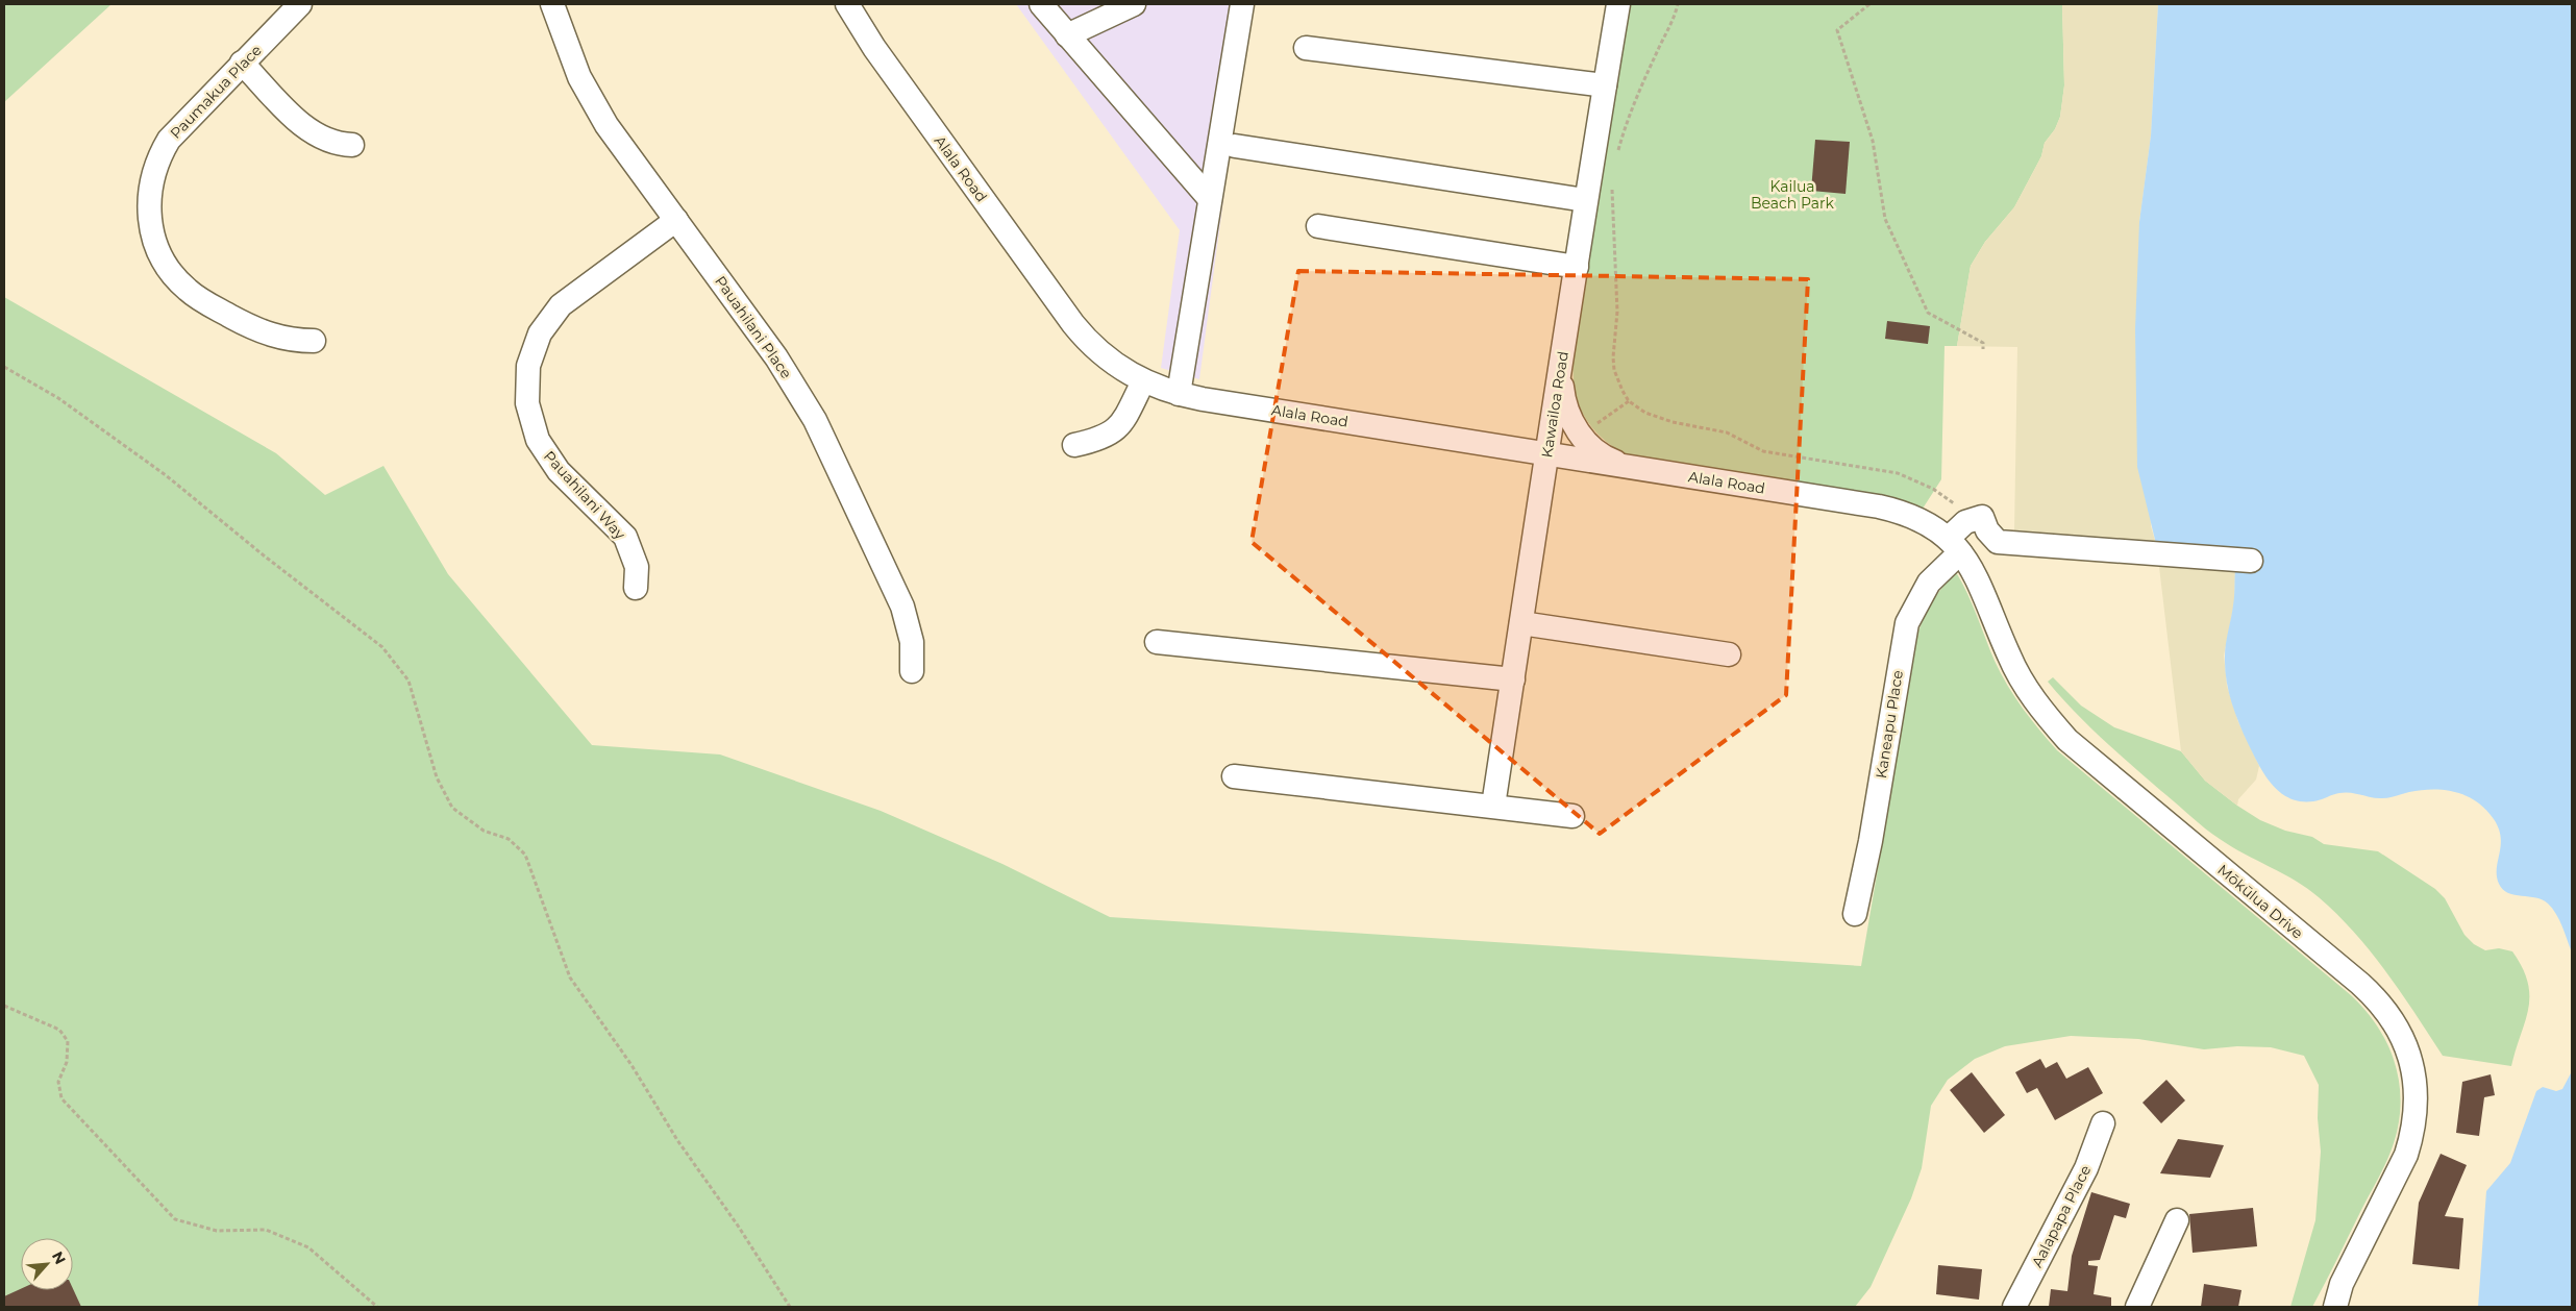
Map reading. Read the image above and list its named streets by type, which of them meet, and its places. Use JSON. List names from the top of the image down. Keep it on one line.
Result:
{"streets":{"street":["Paumakua Place","Alala Road","Pauahilani Place","Kawailoa Road","Pauahilani Way","Kaneapu Place","Mōkūlua Drive","Aalapapa Place"]},"crossings":[["Alala Road","Kawailoa Road"],["Alala Road","Kaneapu Place"],["Alala Road","Mōkūlua Drive"],["Pauahilani Place","Pauahilani Way"],["Kaneapu Place","Mōkūlua Drive"]],"parks":["Kailua Beach Park"],"north":"top right"}
